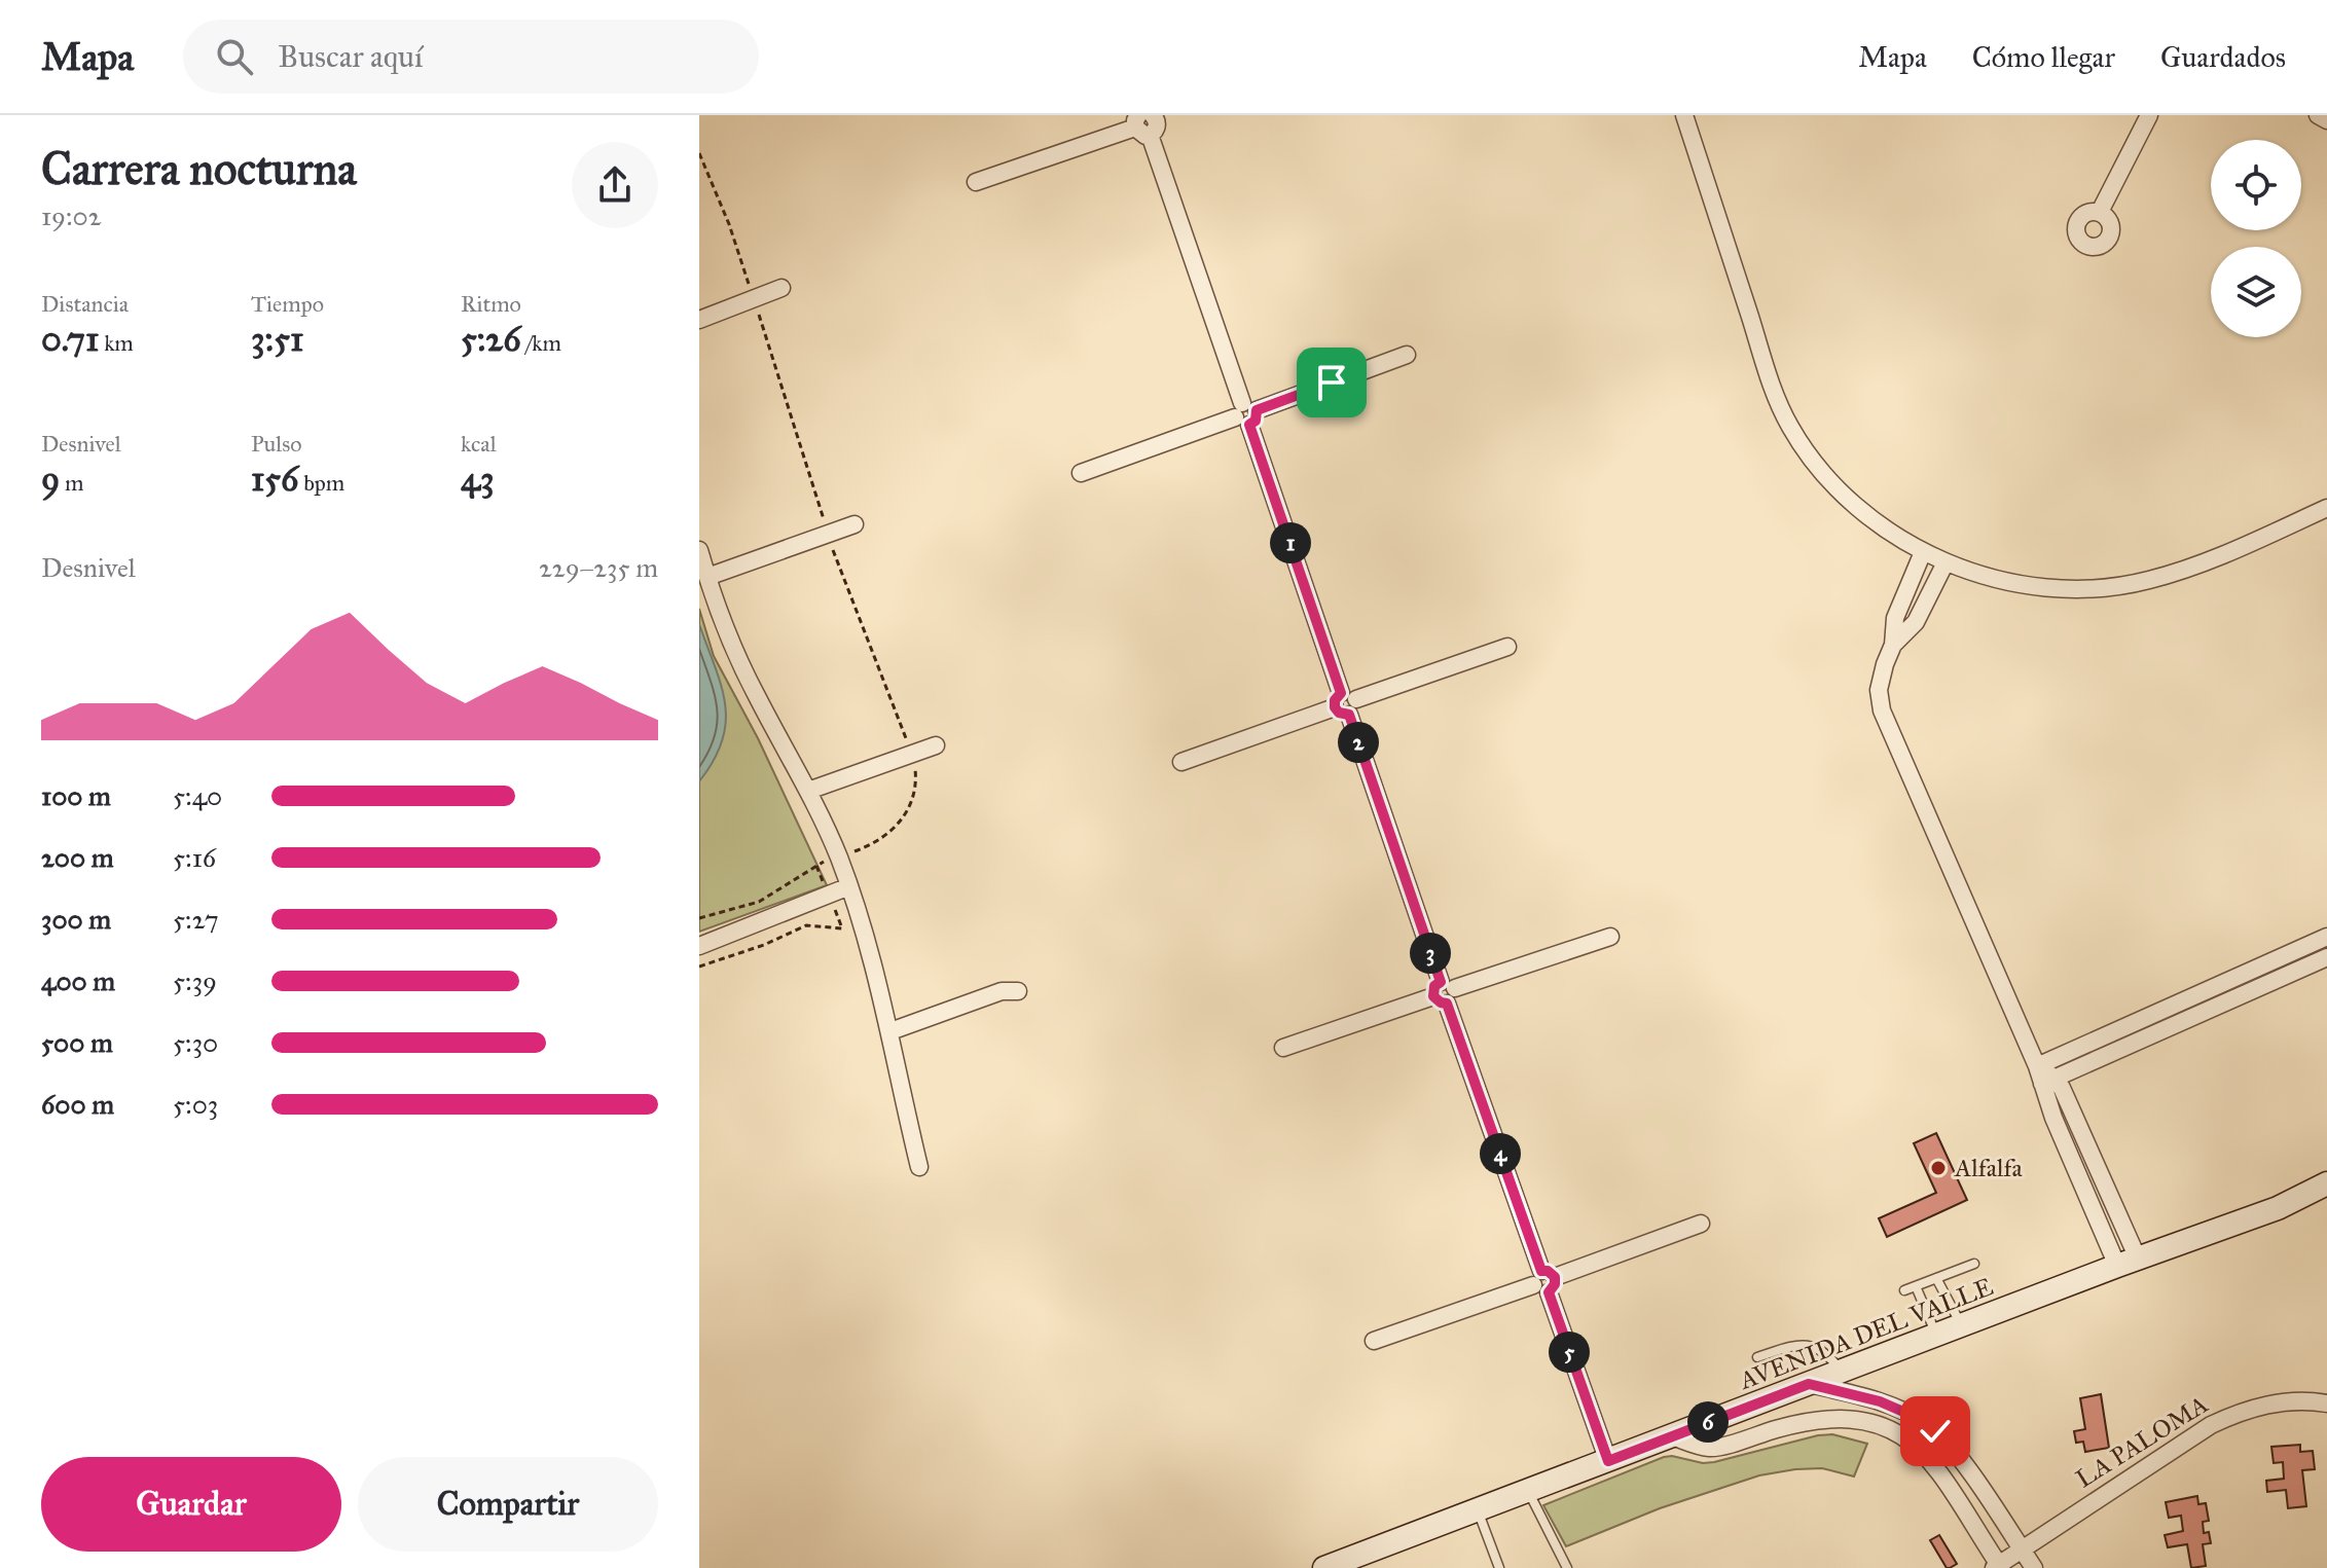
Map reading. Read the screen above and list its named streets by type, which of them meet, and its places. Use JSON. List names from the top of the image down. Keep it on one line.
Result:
{"streets":{"street":["AVENIDA DEL VALLE","LA PALOMA"]},"places":["Alfalfa"],"page":{"header":"Mapa","search":"Buscar aquí","nav":["Mapa","Cómo llegar","Guardados"],"heading":["Carrera nocturna","19:02"],"stats":[["Distancia","0.71 km"],["Tiempo","3:51"],["Ritmo","5:26 /km"],["Desnivel","9 m"],["Pulso","156 bpm"],["kcal","43"]],"pins":["1","2","3","4","5","6"],"chart":["Desnivel","229–235 m"],"list":[{"name":"100 m","note":"5:40"},{"name":"200 m","note":"5:16"},{"name":"300 m","note":"5:27"},{"name":"400 m","note":"5:39"},{"name":"500 m","note":"5:30"},{"name":"600 m","note":"5:03"}],"buttons":["Guardar","Compartir"]}}
